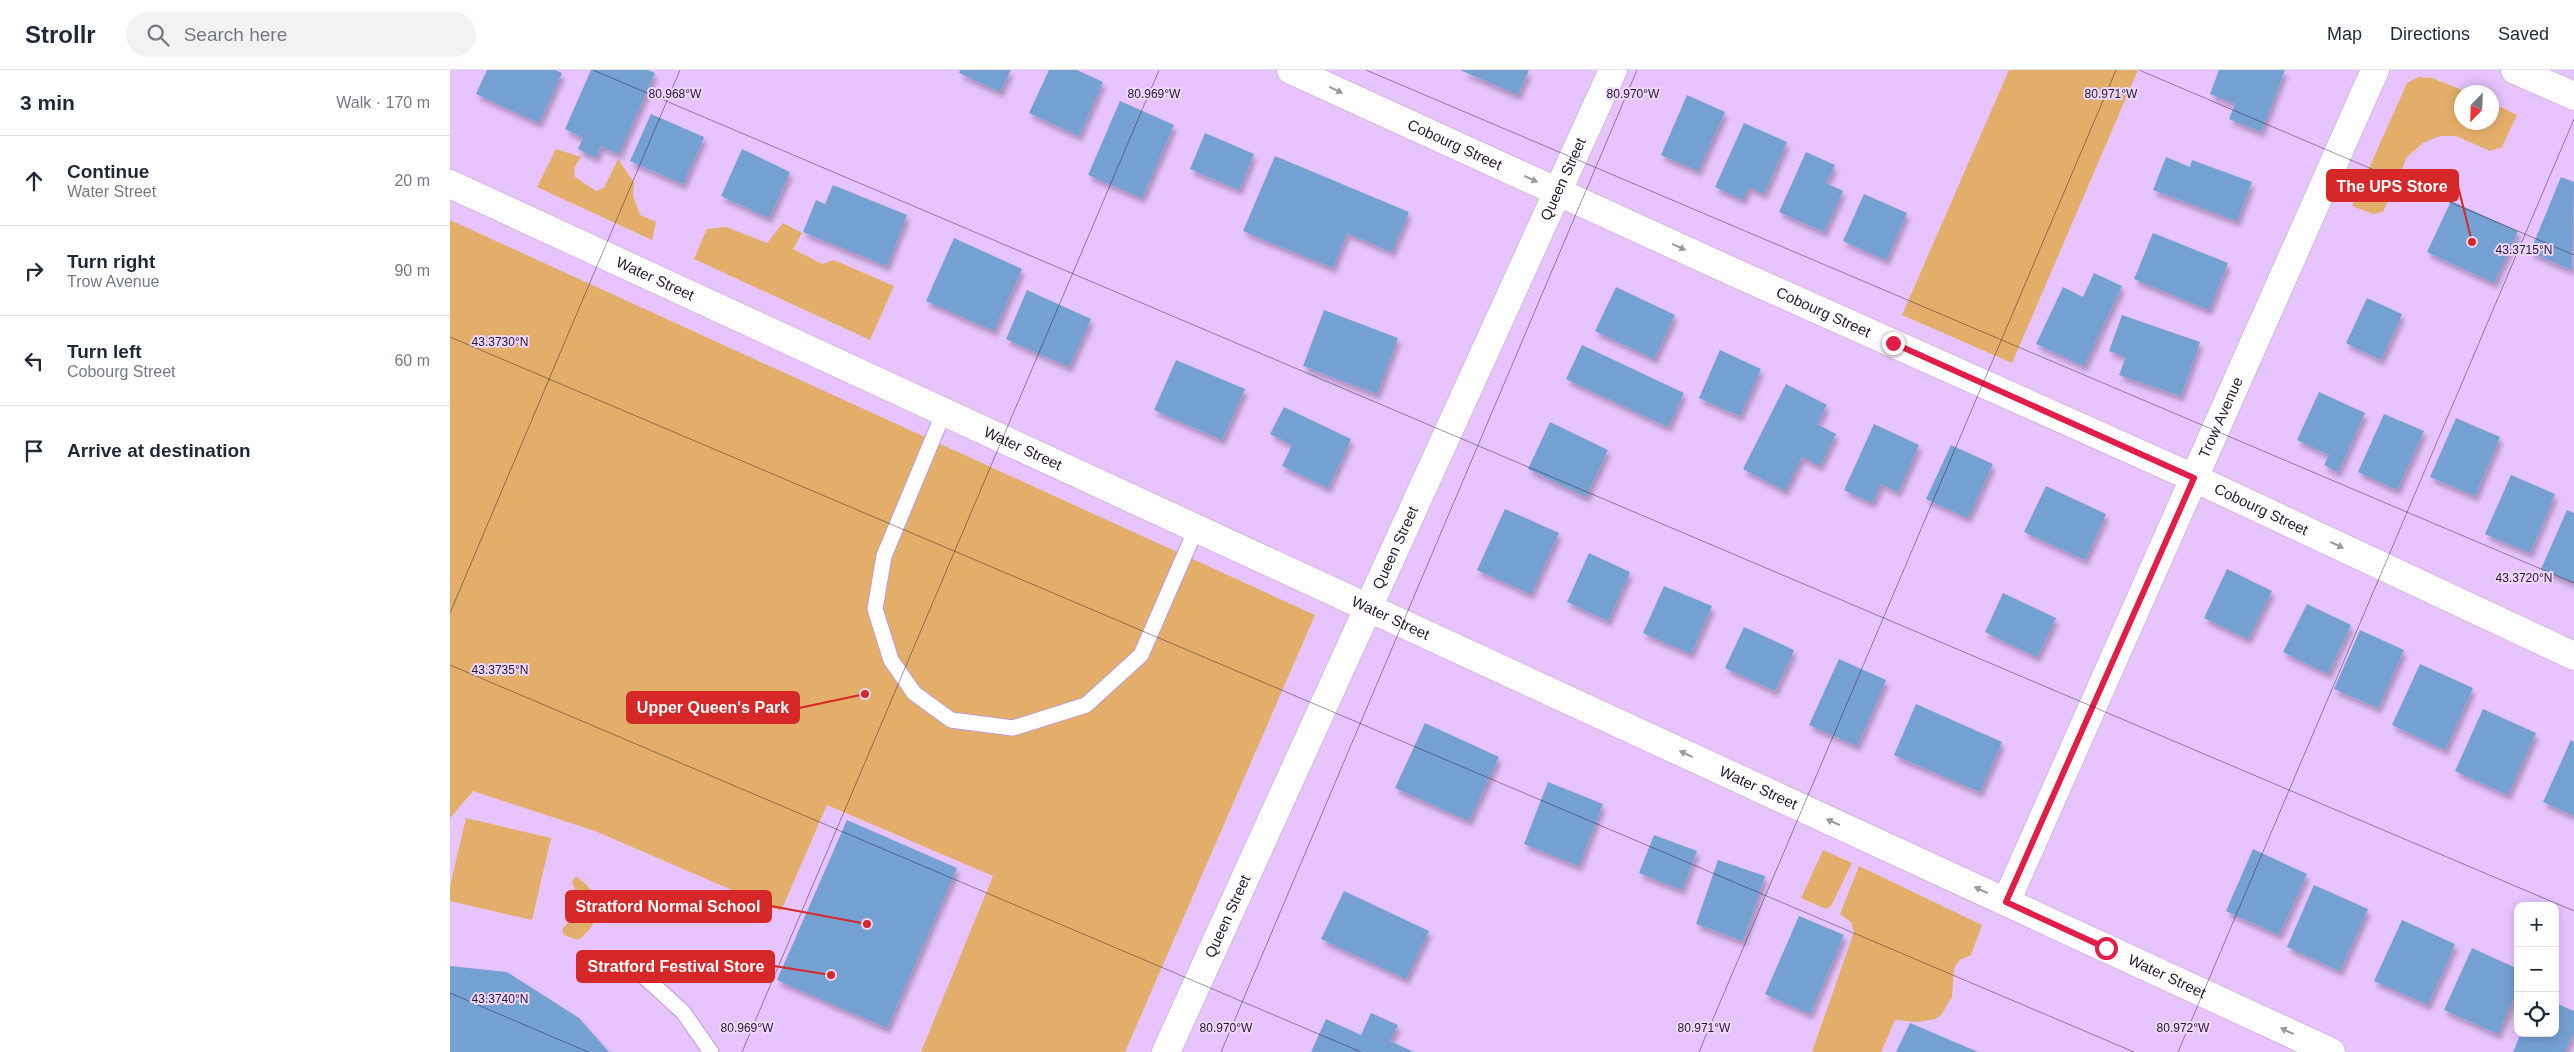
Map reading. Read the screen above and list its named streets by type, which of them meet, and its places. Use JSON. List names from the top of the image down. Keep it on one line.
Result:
{"streets":{"street":["Cobourg Street","Queen Street","Water Street","Trow Avenue"]},"crossings":[["Cobourg Street","Queen Street"],["Cobourg Street","Trow Avenue"],["Queen Street","Water Street"],["Water Street","Trow Avenue"]],"one_way":["Cobourg Street","Water Street"],"places":["The UPS Store","Upper Queen's Park","Stratford Normal School","Stratford Festival Store"],"north":"bottom left","page":{"header":"Strollr","search":"Search here","nav":["Map","Directions","Saved"],"heading":["3 min","Walk · 170 m"],"list":[["Continue","Water Street","20 m"],["Turn right","Trow Avenue","90 m"],["Turn left","Cobourg Street","60 m"],"Arrive at destination"],"map_buttons":["+","−"]},"coordinates":["80.968°W","80.969°W","80.970°W","80.971°W","43.3715°N","43.3730°N","43.3720°N","43.3735°N","43.3740°N","80.972°W"]}
